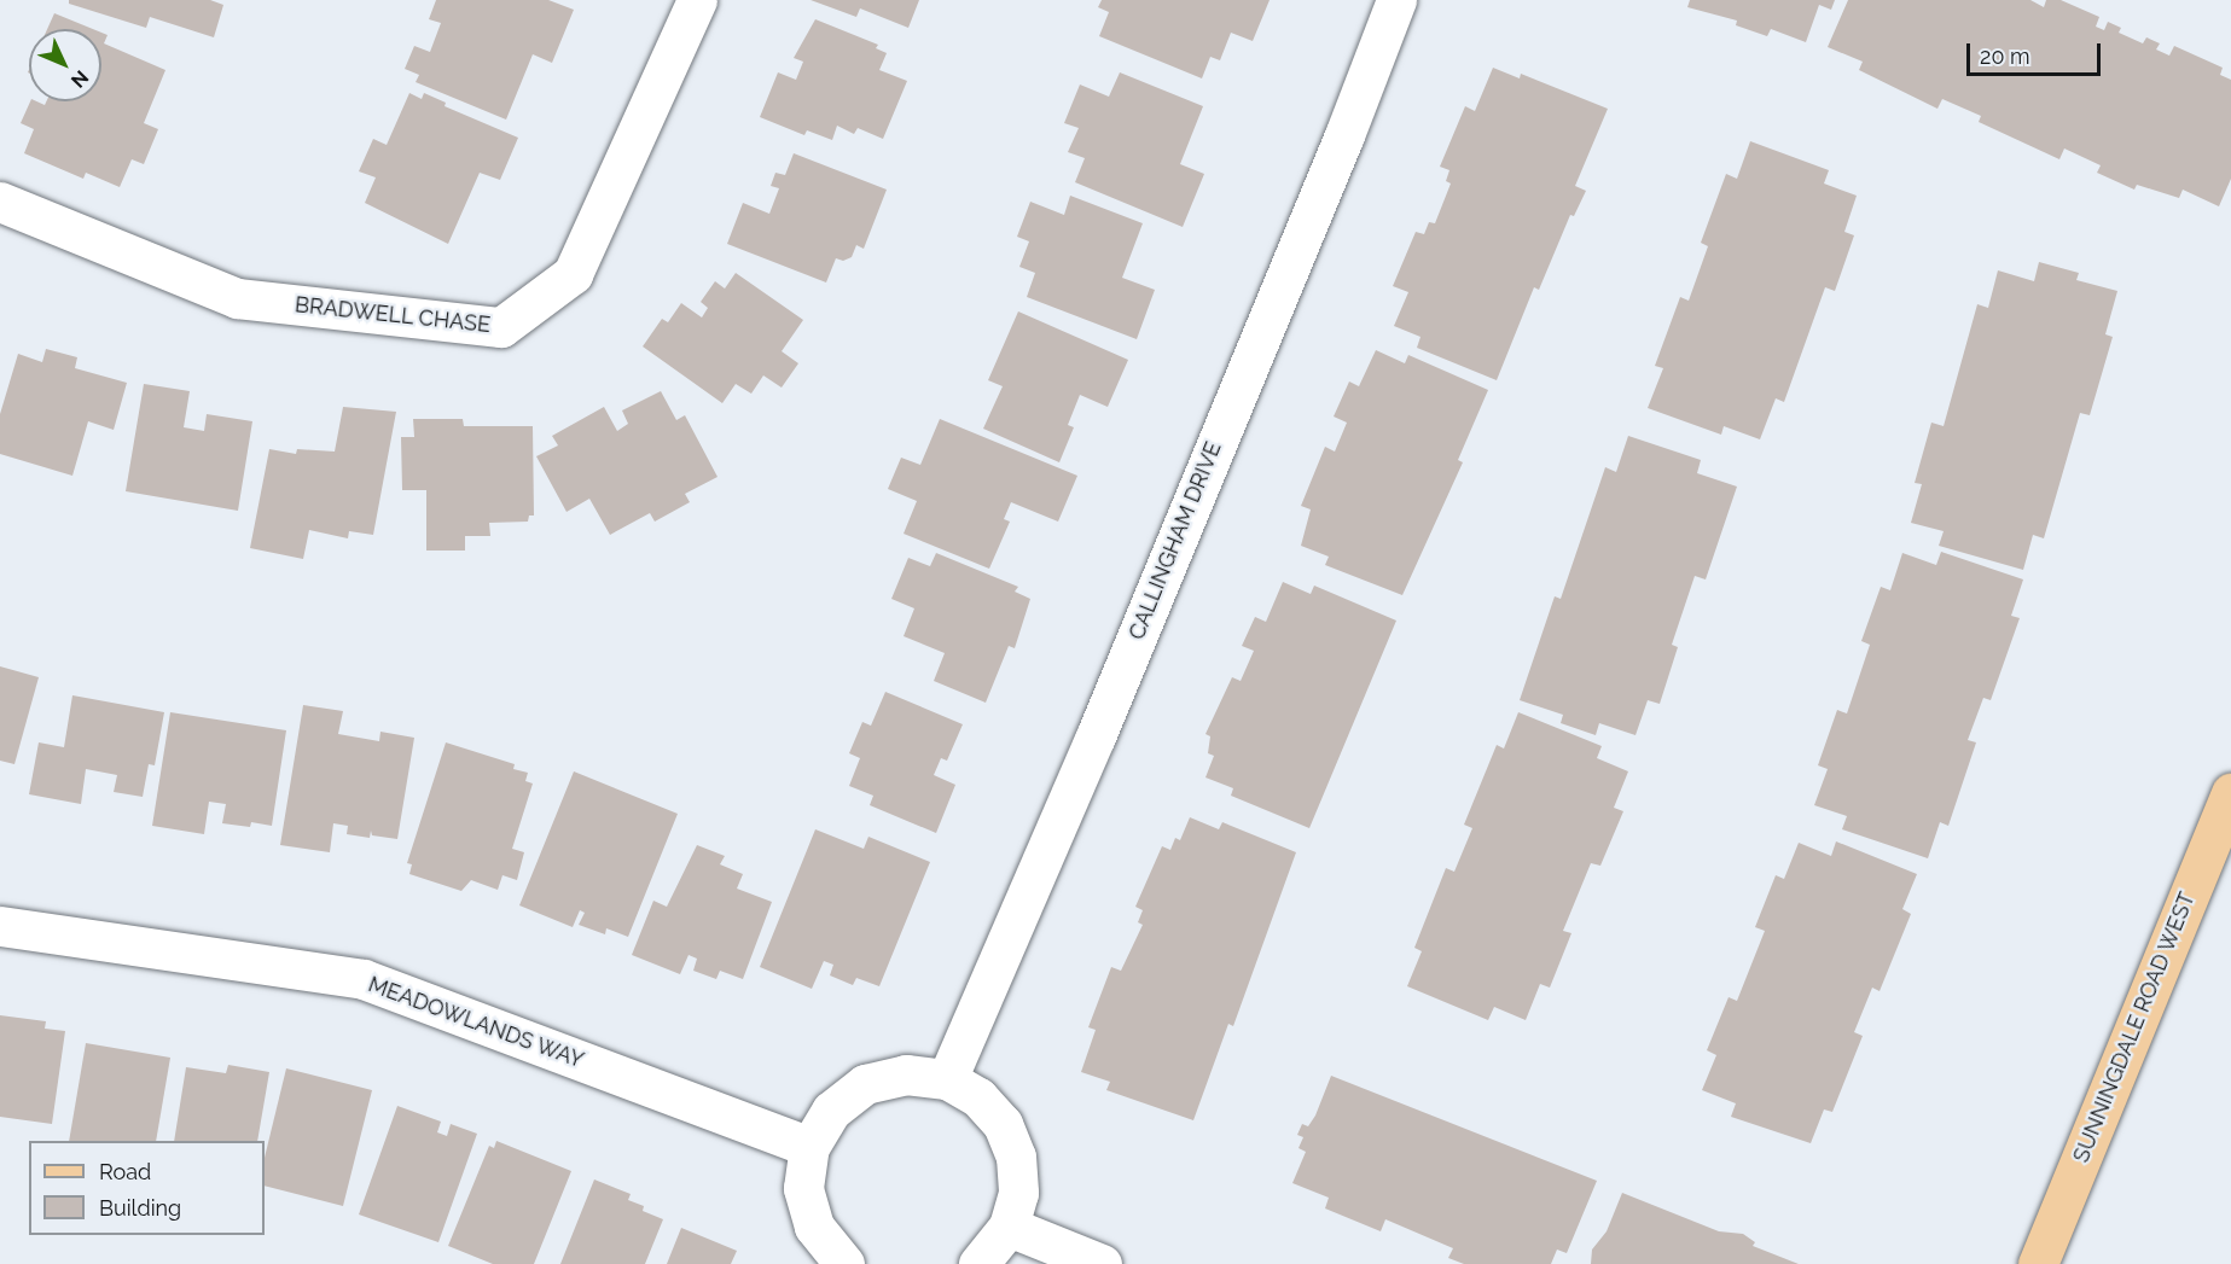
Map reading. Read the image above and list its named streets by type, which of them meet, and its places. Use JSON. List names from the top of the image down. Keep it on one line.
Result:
{"streets":{"main road":["SUNNINGDALE ROAD WEST"],"street":["BRADWELL CHASE","CALLINGHAM DRIVE","MEADOWLANDS WAY"]},"legend":["Road","Building"],"scale_bar":"20 m","north":"bottom right"}
